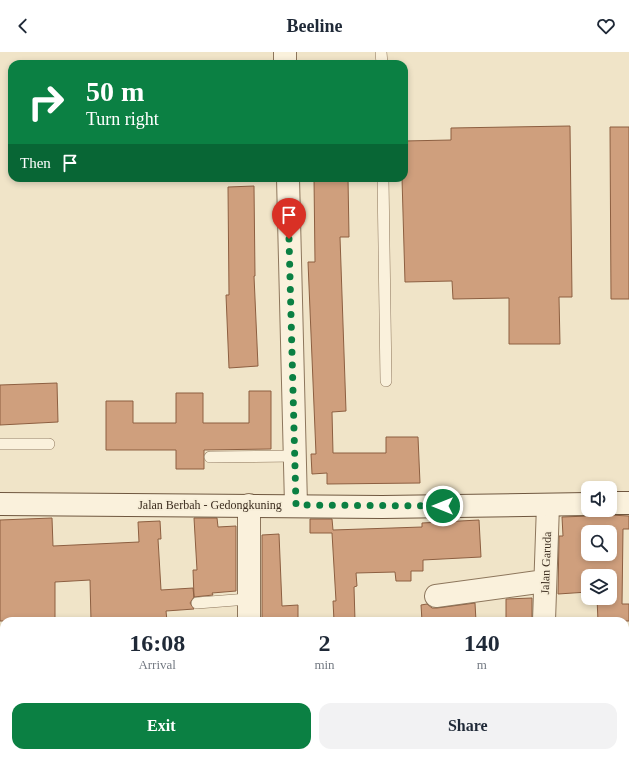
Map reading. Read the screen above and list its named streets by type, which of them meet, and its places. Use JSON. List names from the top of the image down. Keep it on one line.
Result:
{"streets":{"street":["Jalan Berbah - Gedongkuning","Jalan Garuda"]},"crossings":[["Jalan Berbah - Gedongkuning","Jalan Garuda"]],"page":{"header":"Beeline","turn":["50 m","Turn right"],"then":"Then","eta":["16:08","Arrival","2","min","140","m"],"buttons":["Exit","Share"]}}
